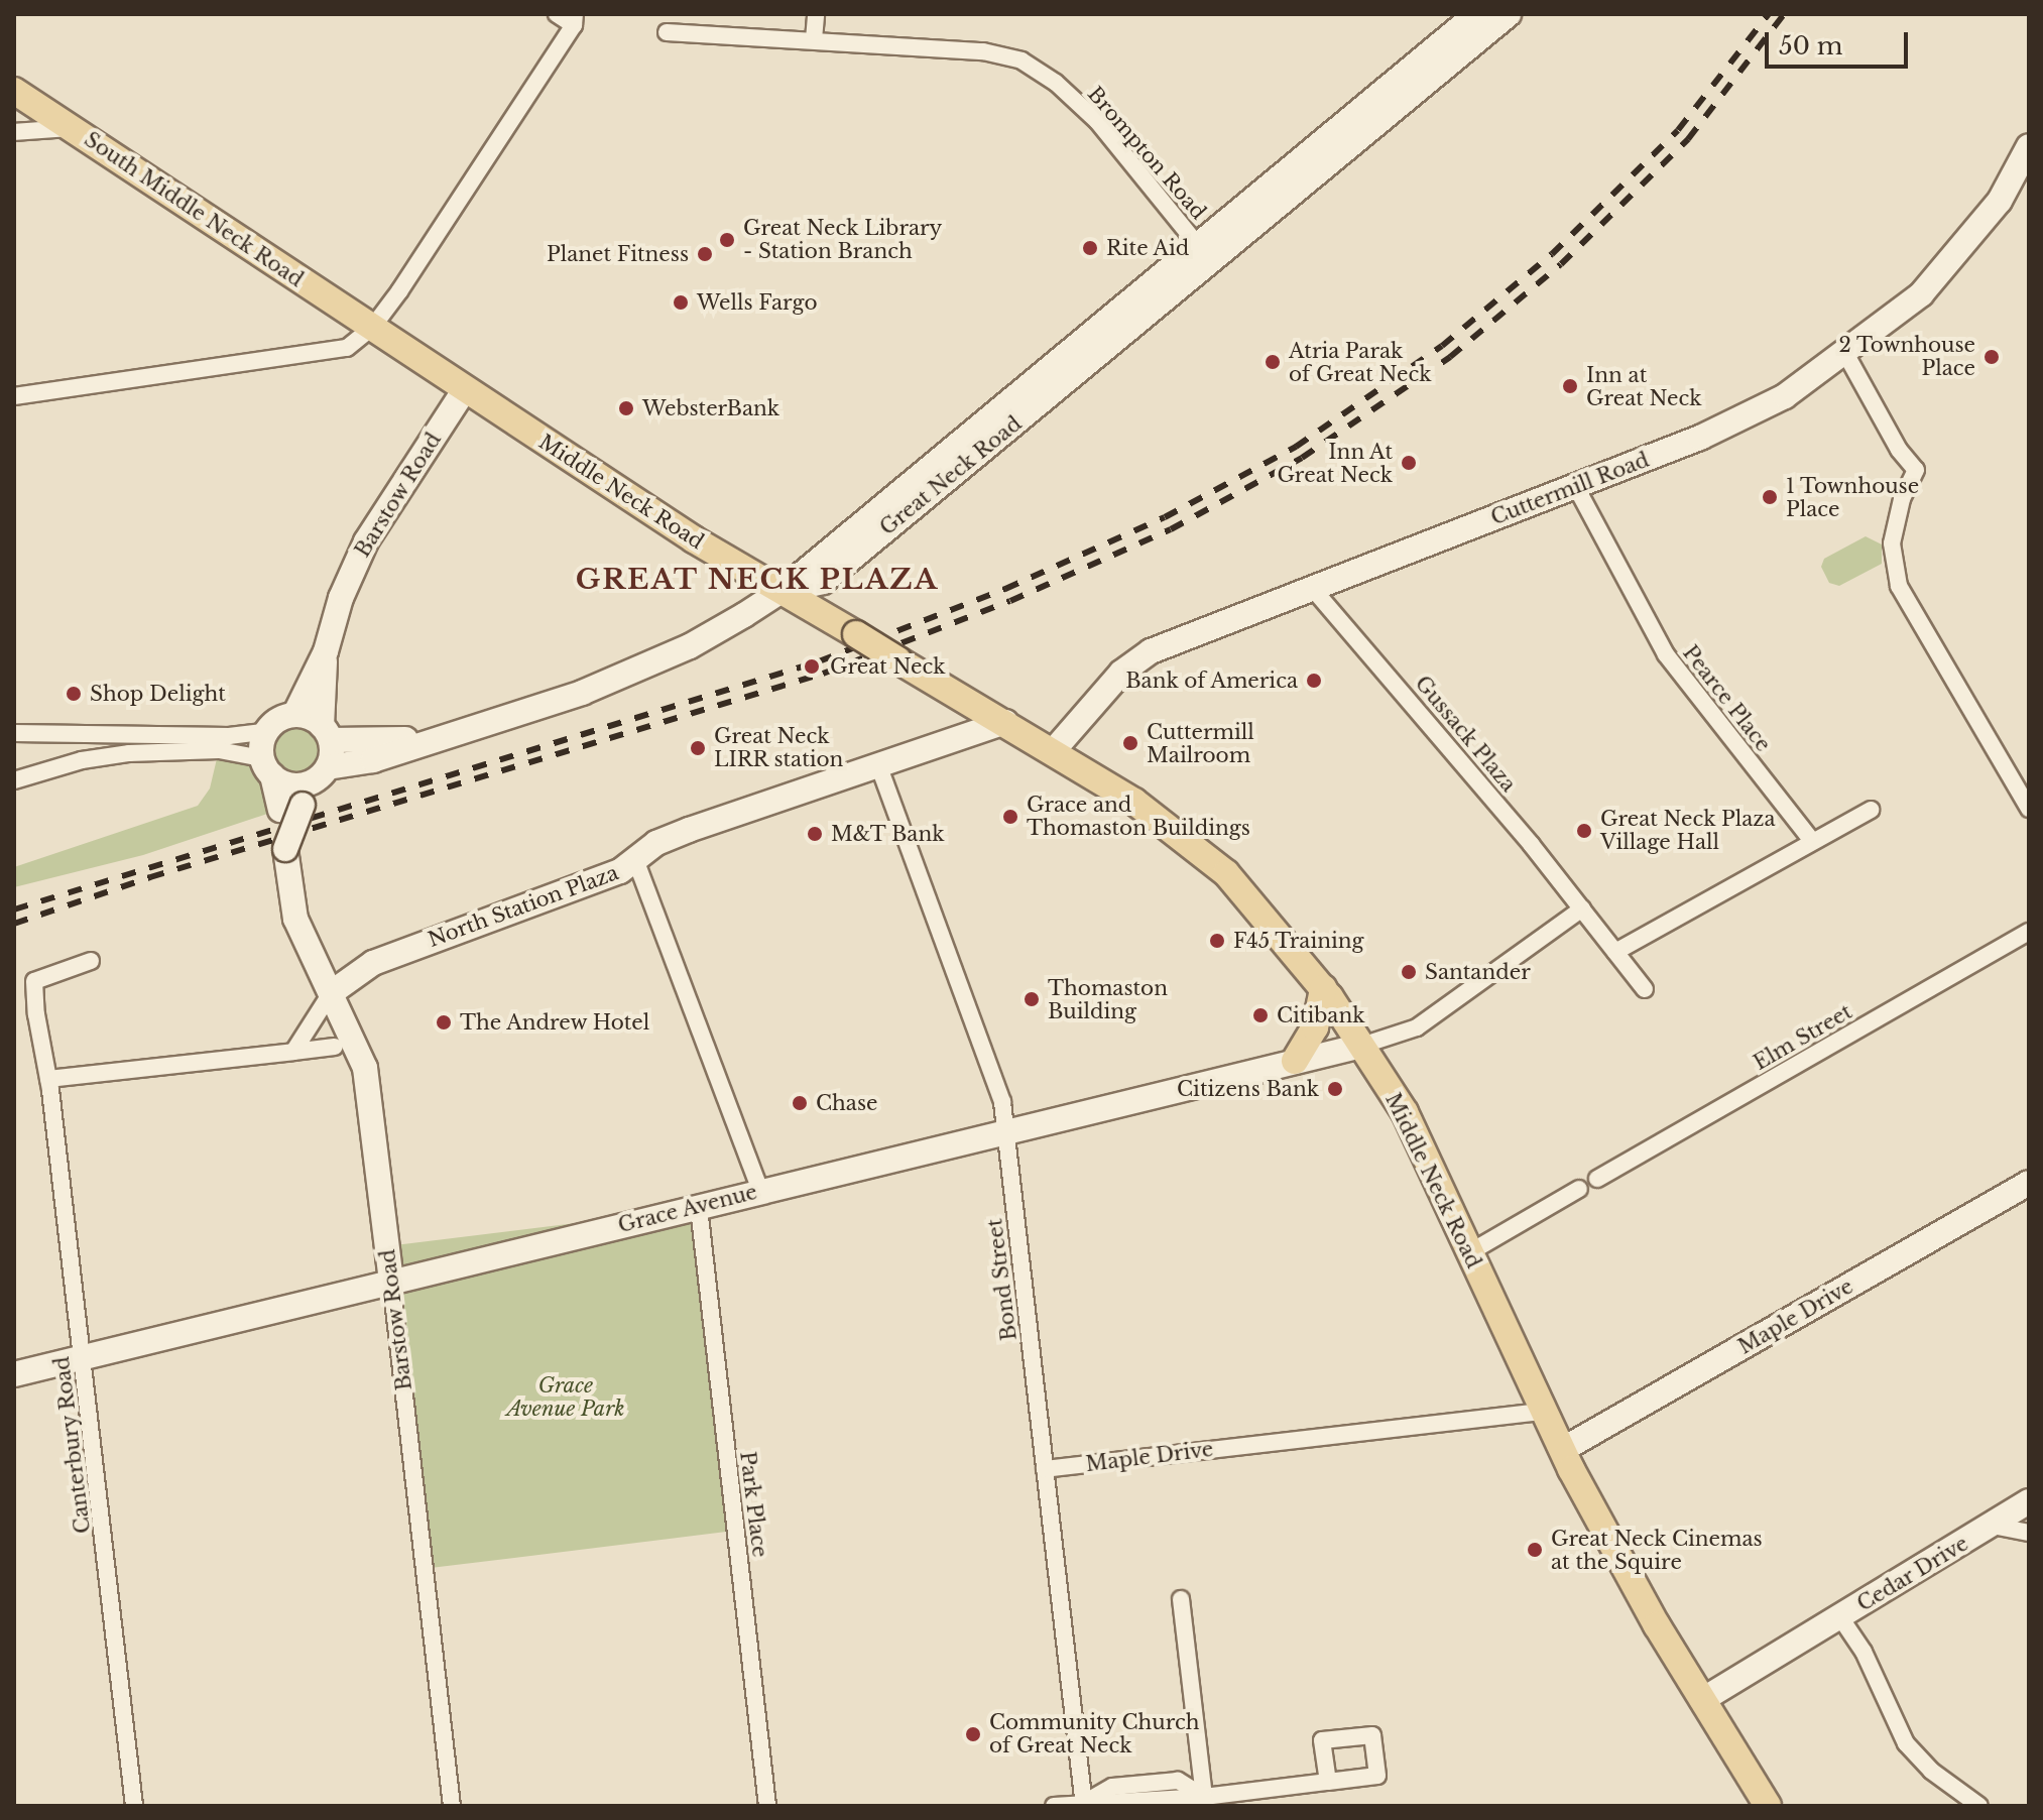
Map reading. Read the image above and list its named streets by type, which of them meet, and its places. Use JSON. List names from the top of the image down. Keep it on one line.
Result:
{"streets":{"main road":["South Middle Neck Road","Middle Neck Road"],"street":["Brompton Road","Great Neck Road","Cuttermill Road","Barstow Road","Pearce Place","Gussack Plaza","North Station Plaza","Elm Street","Grace Avenue","Bond Street","Maple Drive","Canterbury Road","Park Place","Cedar Drive"]},"crossings":[["Brompton Road","Great Neck Road"],["South Middle Neck Road","Middle Neck Road"],["Great Neck Road","Middle Neck Road"],["Cuttermill Road","Middle Neck Road"],["Cuttermill Road","Pearce Place"],["Cuttermill Road","Gussack Plaza"],["Middle Neck Road","Barstow Road"],["Middle Neck Road","North Station Plaza"],["Middle Neck Road","Grace Avenue"],["Middle Neck Road","Maple Drive"],["Middle Neck Road","Cedar Drive"],["Barstow Road","North Station Plaza"],["Barstow Road","Grace Avenue"],["North Station Plaza","Bond Street"],["Grace Avenue","Bond Street"],["Grace Avenue","Canterbury Road"],["Grace Avenue","Park Place"],["Bond Street","Maple Drive"]],"districts":["GREAT NECK PLAZA"],"parks":["Grace Avenue Park"],"places":["Great Neck Library - Station Branch","Rite Aid","Planet Fitness","Wells Fargo","2 Townhouse Place","Atria Parak of Great Neck","Inn at Great Neck","WebsterBank","Inn At Great Neck","1 Townhouse Place","Great Neck","Bank of America","Shop Delight","Cuttermill Mailroom","Great Neck LIRR station","Grace and Thomaston Buildings","Great Neck Plaza Village Hall","M&T Bank","F45 Training","Santander","Thomaston Building","Citibank","The Andrew Hotel","Citizens Bank","Chase","Great Neck Cinemas at the Squire","Community Church of Great Neck"],"scale_bar":"50 m"}
